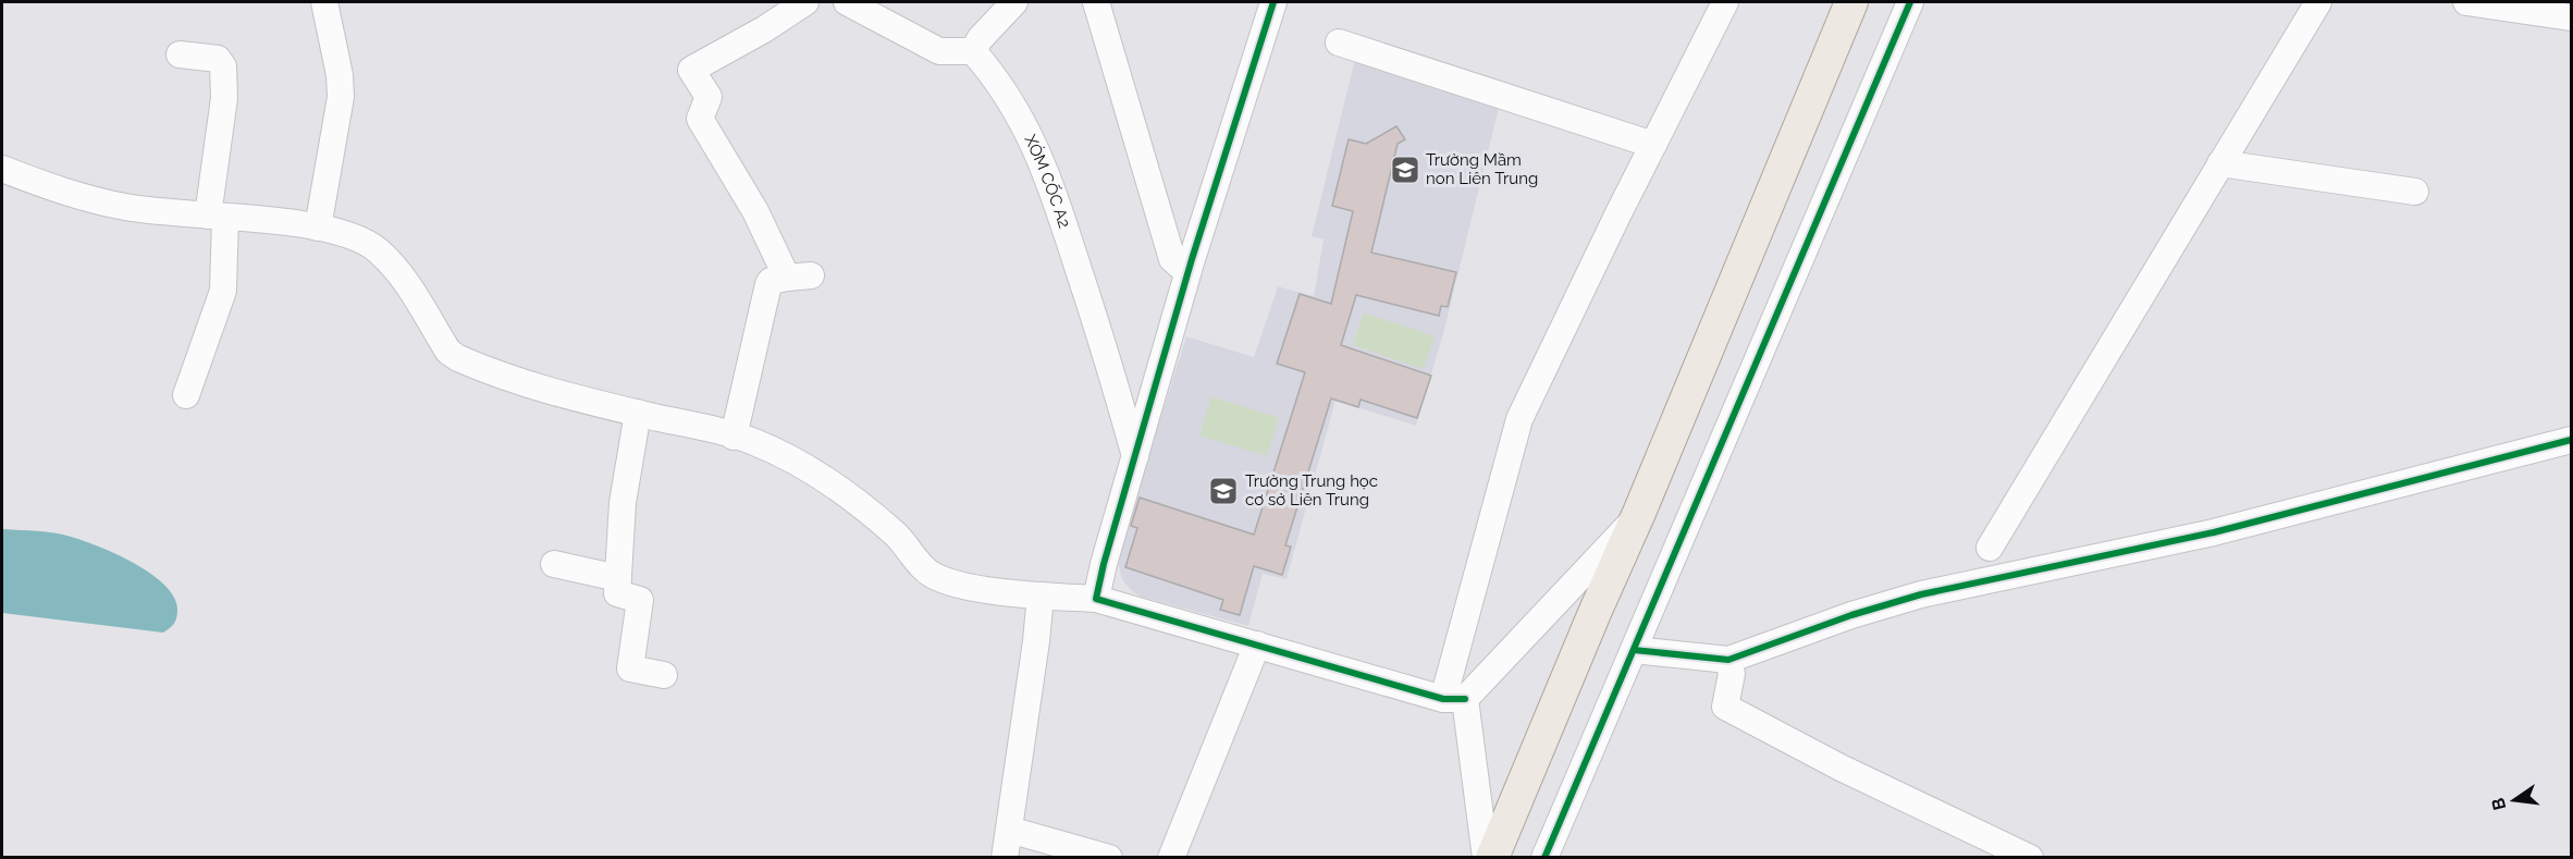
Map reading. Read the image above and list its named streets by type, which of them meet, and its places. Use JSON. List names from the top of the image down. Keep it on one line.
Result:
{"streets":{"street":["XÓM CỐC A2"]},"places":{"school or university":["Trường Mầm non Liên Trung","Trường Trung học cơ sở Liên Trung"]},"north":"left"}
